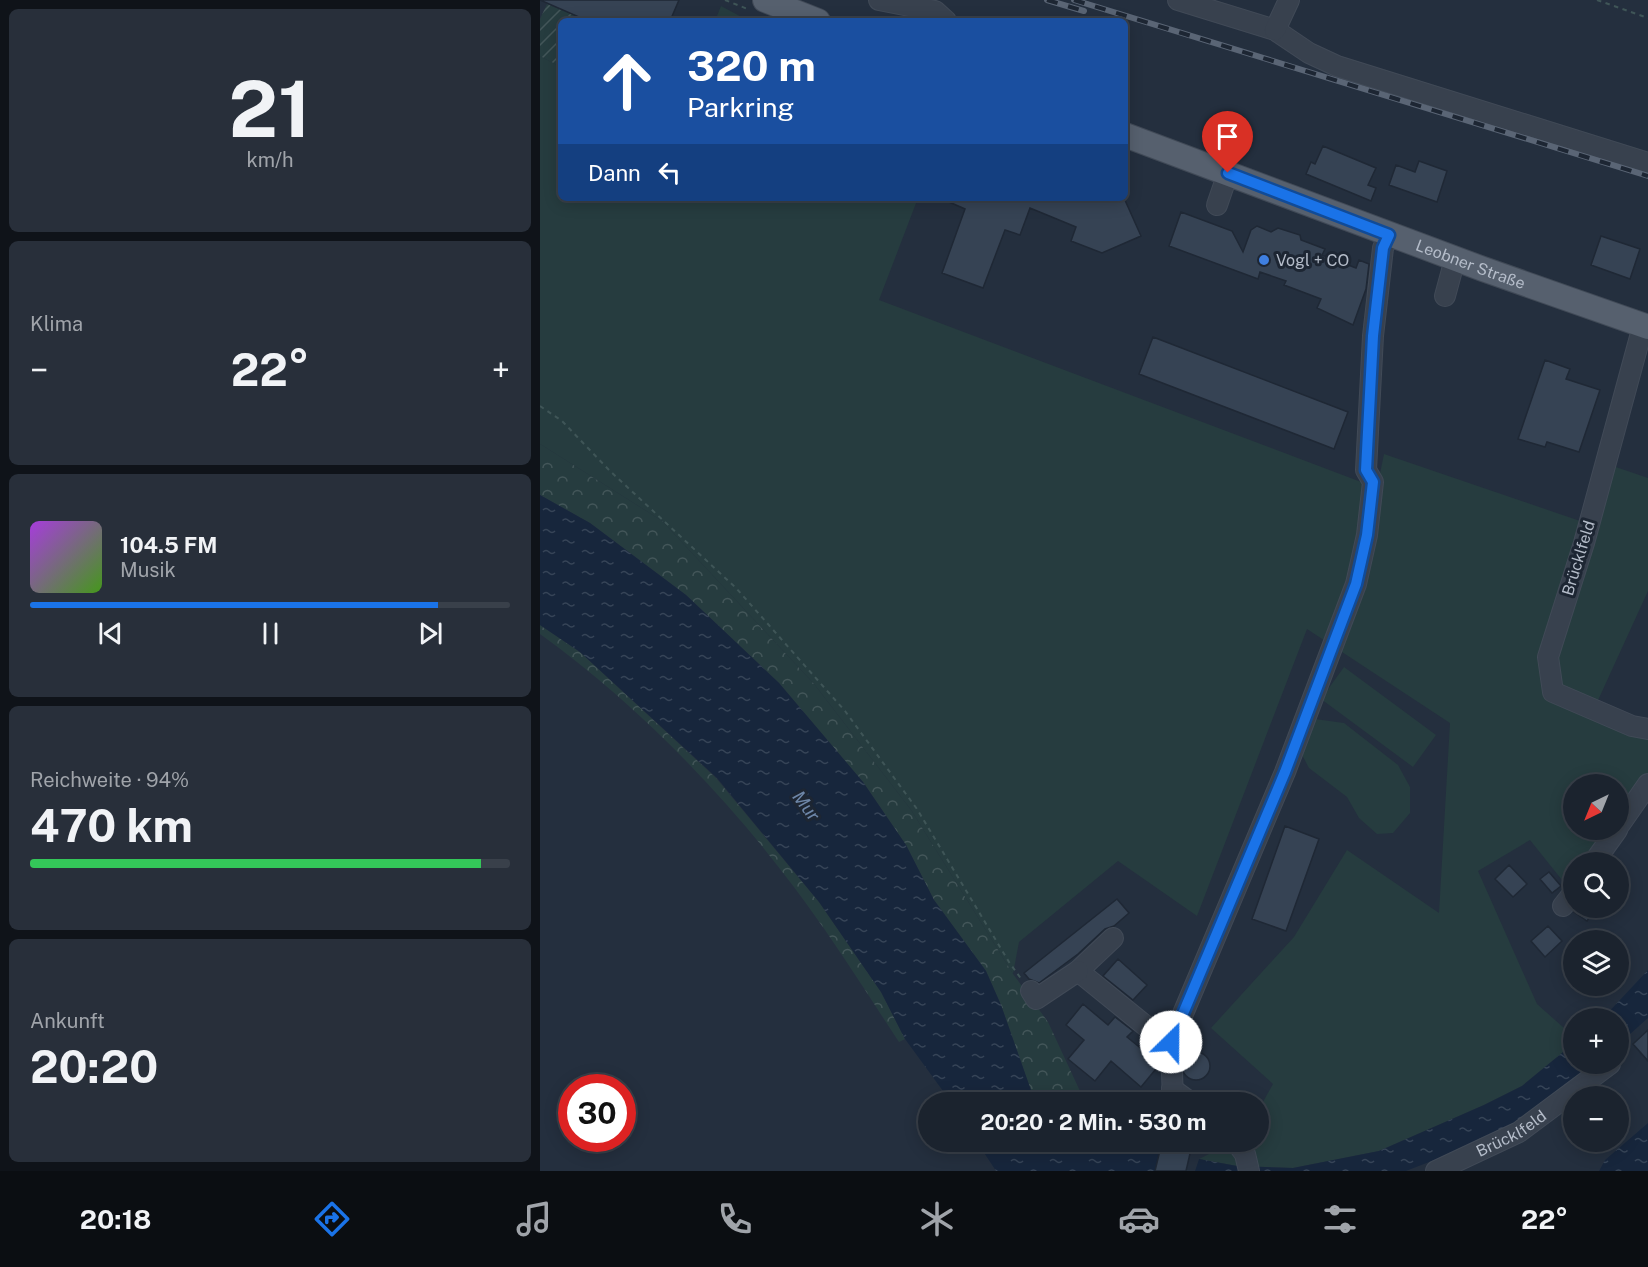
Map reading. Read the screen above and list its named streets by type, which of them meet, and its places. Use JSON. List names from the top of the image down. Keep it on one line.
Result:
{"streets":{"main road":["Leobner Straße"],"street":["Brücklfeld"]},"crossings":[["Leobner Straße","Brücklfeld"]],"water":["Mur"],"places":["Vogl + CO"],"north":"bottom left","page":{"tile":[["21","km/h"],"Klima",["Reichweite · 94%","470 km"],["Ankunft","20:20"]],"turn":["320 m","Parkring"],"then":"Dann","heat":["−","22°","+"],"song":["104.5 FM","Musik"],"map_buttons":["+","−"],"limit":"30","trip":"20:20 · 2 Min. · 530 m","tabs":["20:18","22°"]}}
